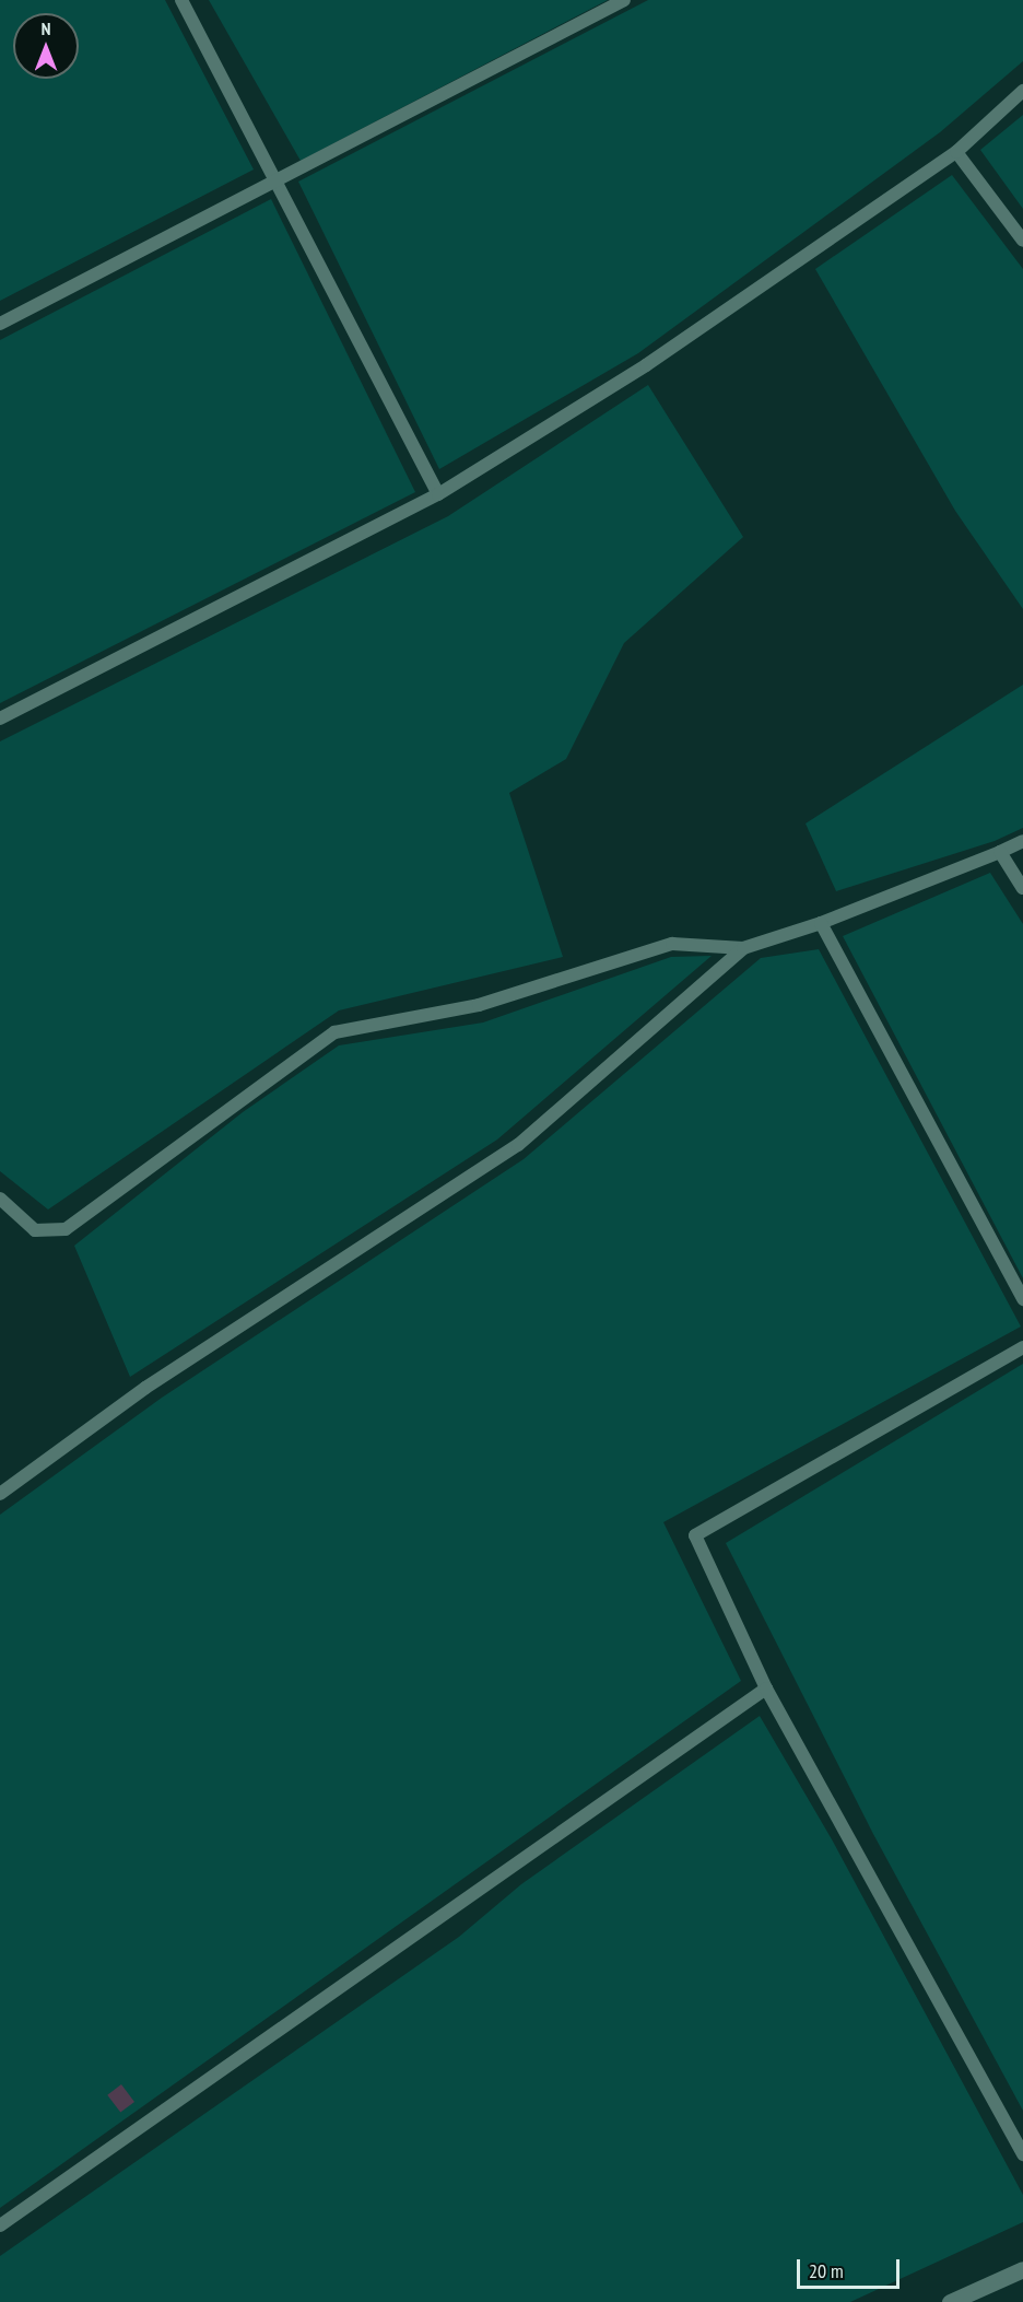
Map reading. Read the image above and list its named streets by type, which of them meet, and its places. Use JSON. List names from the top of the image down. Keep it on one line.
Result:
{"scale_bar":"20 m","north":"top"}
